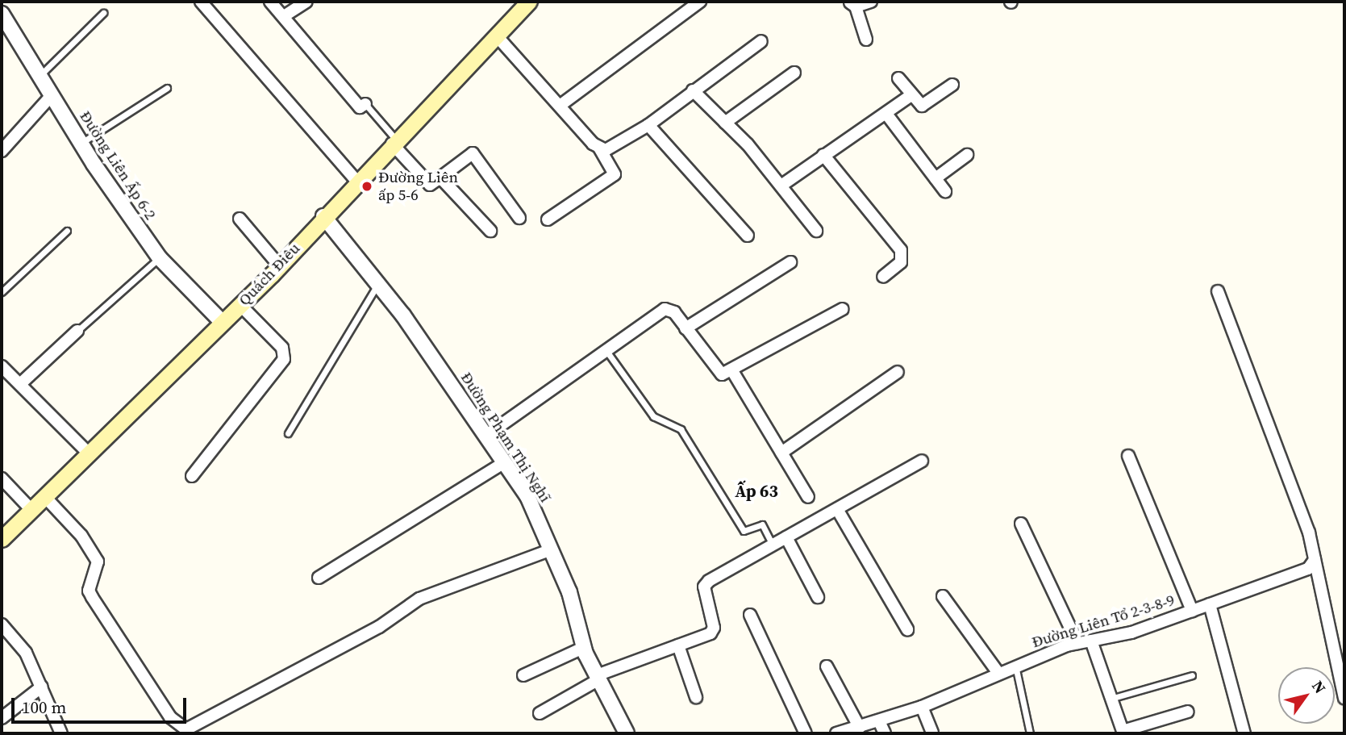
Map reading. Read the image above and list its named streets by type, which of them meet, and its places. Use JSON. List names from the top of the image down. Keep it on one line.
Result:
{"streets":{"main road":["Quách Điêu"],"street":["Đường Liên Ấp 6-2","Đường Phạm Thị Nghĩ","Đường Liên Tổ 2-3-8-9"]},"crossings":[["Đường Liên Ấp 6-2","Quách Điêu"],["Quách Điêu","Đường Phạm Thị Nghĩ"]],"districts":["Ấp 63"],"places":["Đường Liên ấp 5-6"],"scale_bar":"100 m","north":"top right"}
